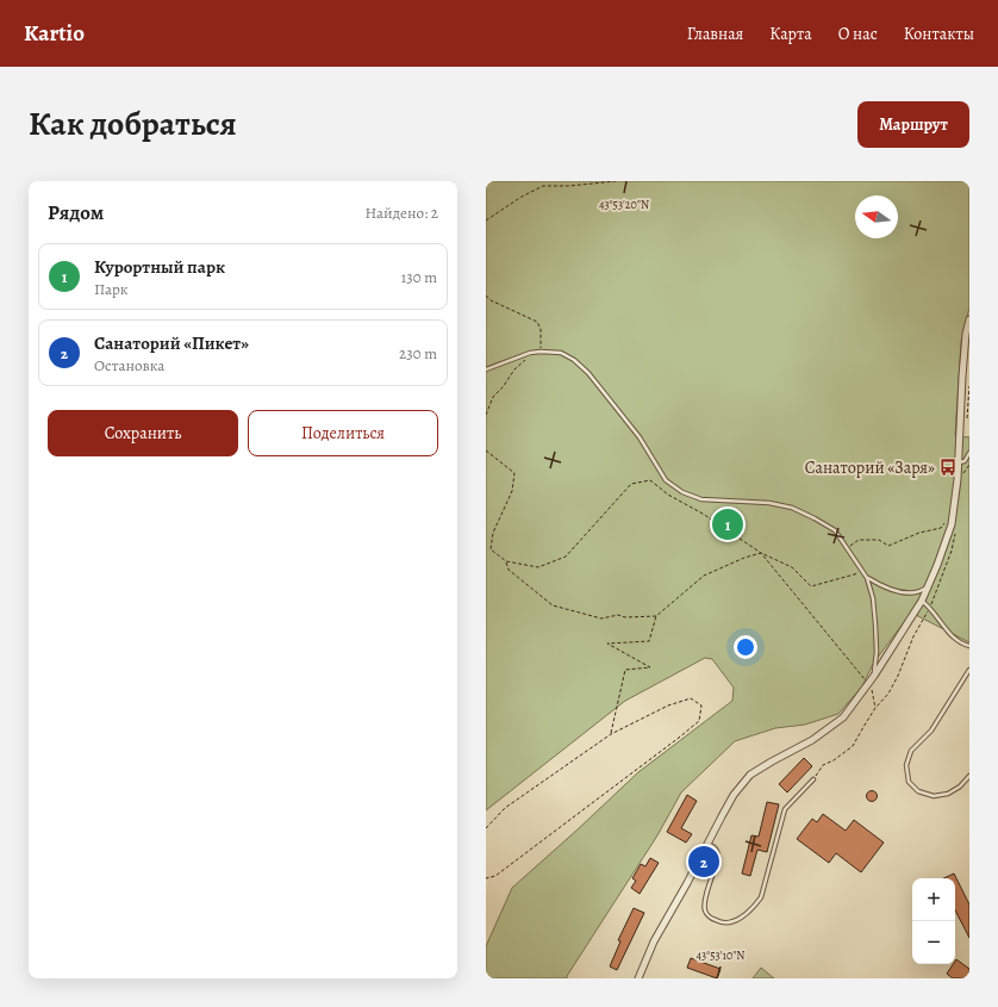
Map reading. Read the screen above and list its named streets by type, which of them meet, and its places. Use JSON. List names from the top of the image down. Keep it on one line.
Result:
{"places":{"bus stop":["Санаторий «Заря»"]},"north":"left","page":{"header":"Kartio","nav":["Главная","Карта","О нас","Контакты"],"title":"Как добраться","buttons":["Маршрут",["Сохранить","Поделиться"]],"heading":["Рядом","Найдено: 2"],"list":[{"mark":"1","name":"Курортный парк","note":"Парк","value":"130 m"},{"mark":"2","name":"Санаторий «Пикет»","note":"Остановка","value":"230 m"}],"pins":["1","2"],"map_buttons":["+","−"]},"coordinates":["43°53'20\"N","43°53'10\"N"]}
